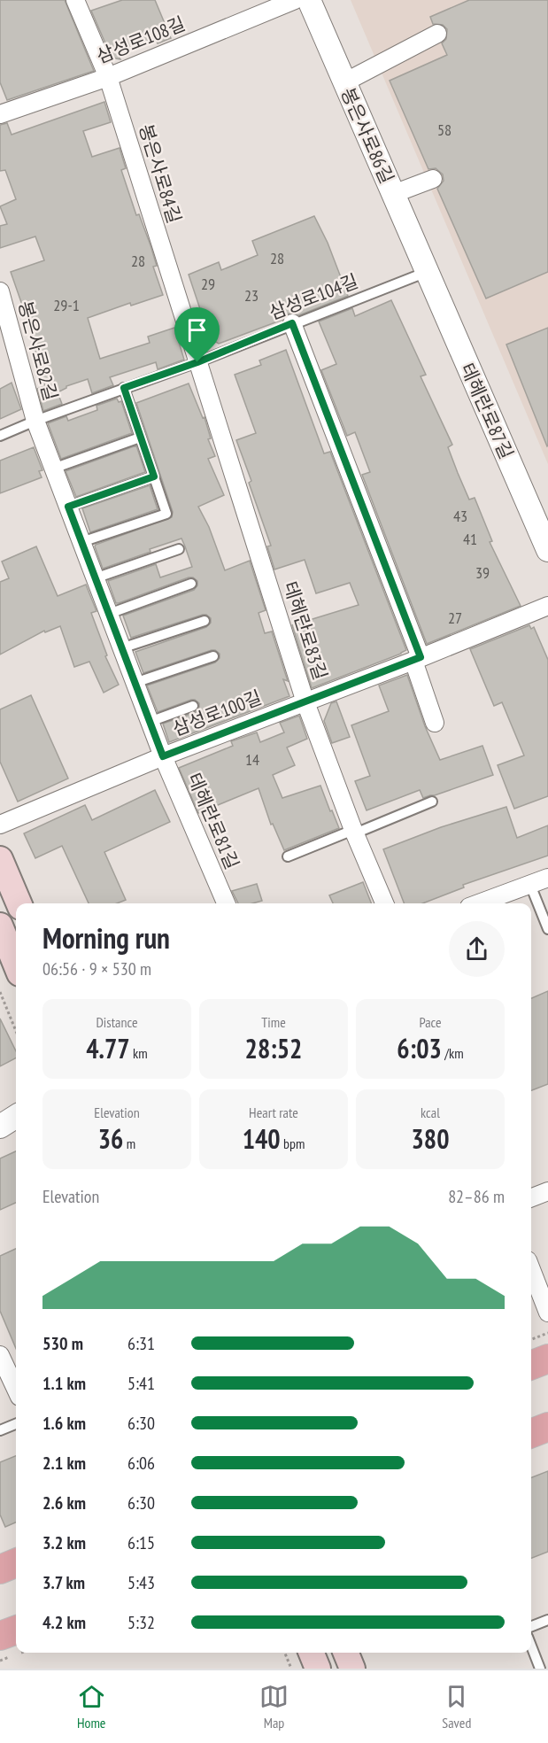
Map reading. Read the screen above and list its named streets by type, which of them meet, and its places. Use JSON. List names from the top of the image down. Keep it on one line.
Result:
{"streets":{"street":["삼성로108길","봉은사로86길","봉은사로84길","봉은사로82길","테헤란로87길","테헤란로83길","삼성로100길","테헤란로81길"],"lane":["삼성로104길"]},"crossings":[["삼성로108길","봉은사로84길"],["봉은사로86길","삼성로104길"],["봉은사로86길","테헤란로87길"],["봉은사로84길","삼성로104길"],["봉은사로84길","테헤란로83길"],["삼성로104길","봉은사로82길"],["삼성로104길","테헤란로87길"],["삼성로104길","테헤란로83길"],["삼성로104길","테헤란로81길"],["봉은사로82길","테헤란로81길"],["테헤란로83길","삼성로100길"],["삼성로100길","테헤란로81길"]],"house_numbers":["58","28","28","29","23","29-1","43","41","39","27","14"],"page":{"heading":["Morning run","06:56 · 9 × 530 m"],"stats":[["Distance","4.77 km"],["Time","28:52"],["Pace","6:03 /km"],["Elevation","36 m"],["Heart rate","140 bpm"],["kcal","380"]],"chart":["Elevation","82–86 m"],"list":[{"name":"530 m","note":"6:31"},{"name":"1.1 km","note":"5:41"},{"name":"1.6 km","note":"6:30"},{"name":"2.1 km","note":"6:06"},{"name":"2.6 km","note":"6:30"},{"name":"3.2 km","note":"6:15"},{"name":"3.7 km","note":"5:43"},{"name":"4.2 km","note":"5:32"}],"tabs":["Home","Map","Saved"]}}
